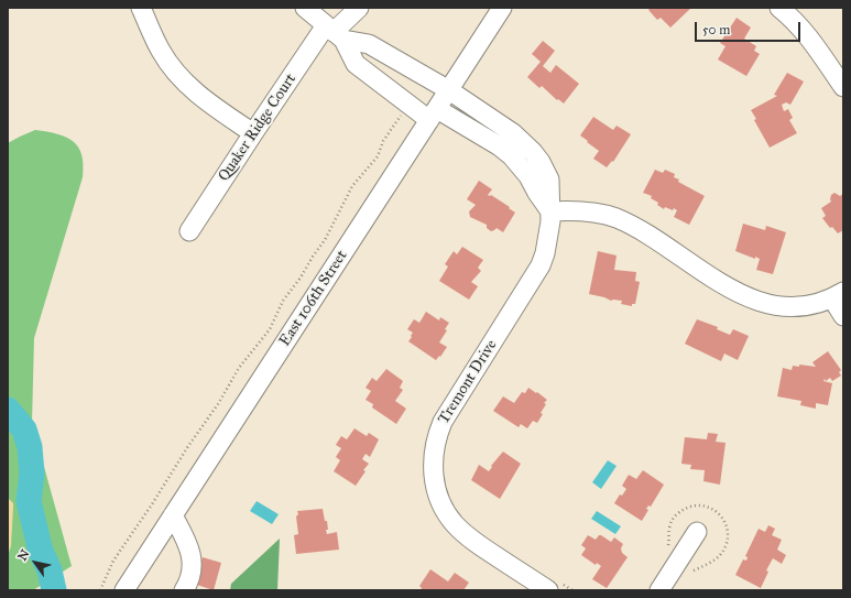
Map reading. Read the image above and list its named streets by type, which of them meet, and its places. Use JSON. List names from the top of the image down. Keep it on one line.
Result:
{"streets":{"street":["Quaker Ridge Court","East 106th Street","Tremont Drive"]},"crossings":[["Quaker Ridge Court","Tremont Drive"],["East 106th Street","Tremont Drive"]],"scale_bar":"50 m","north":"top left"}
